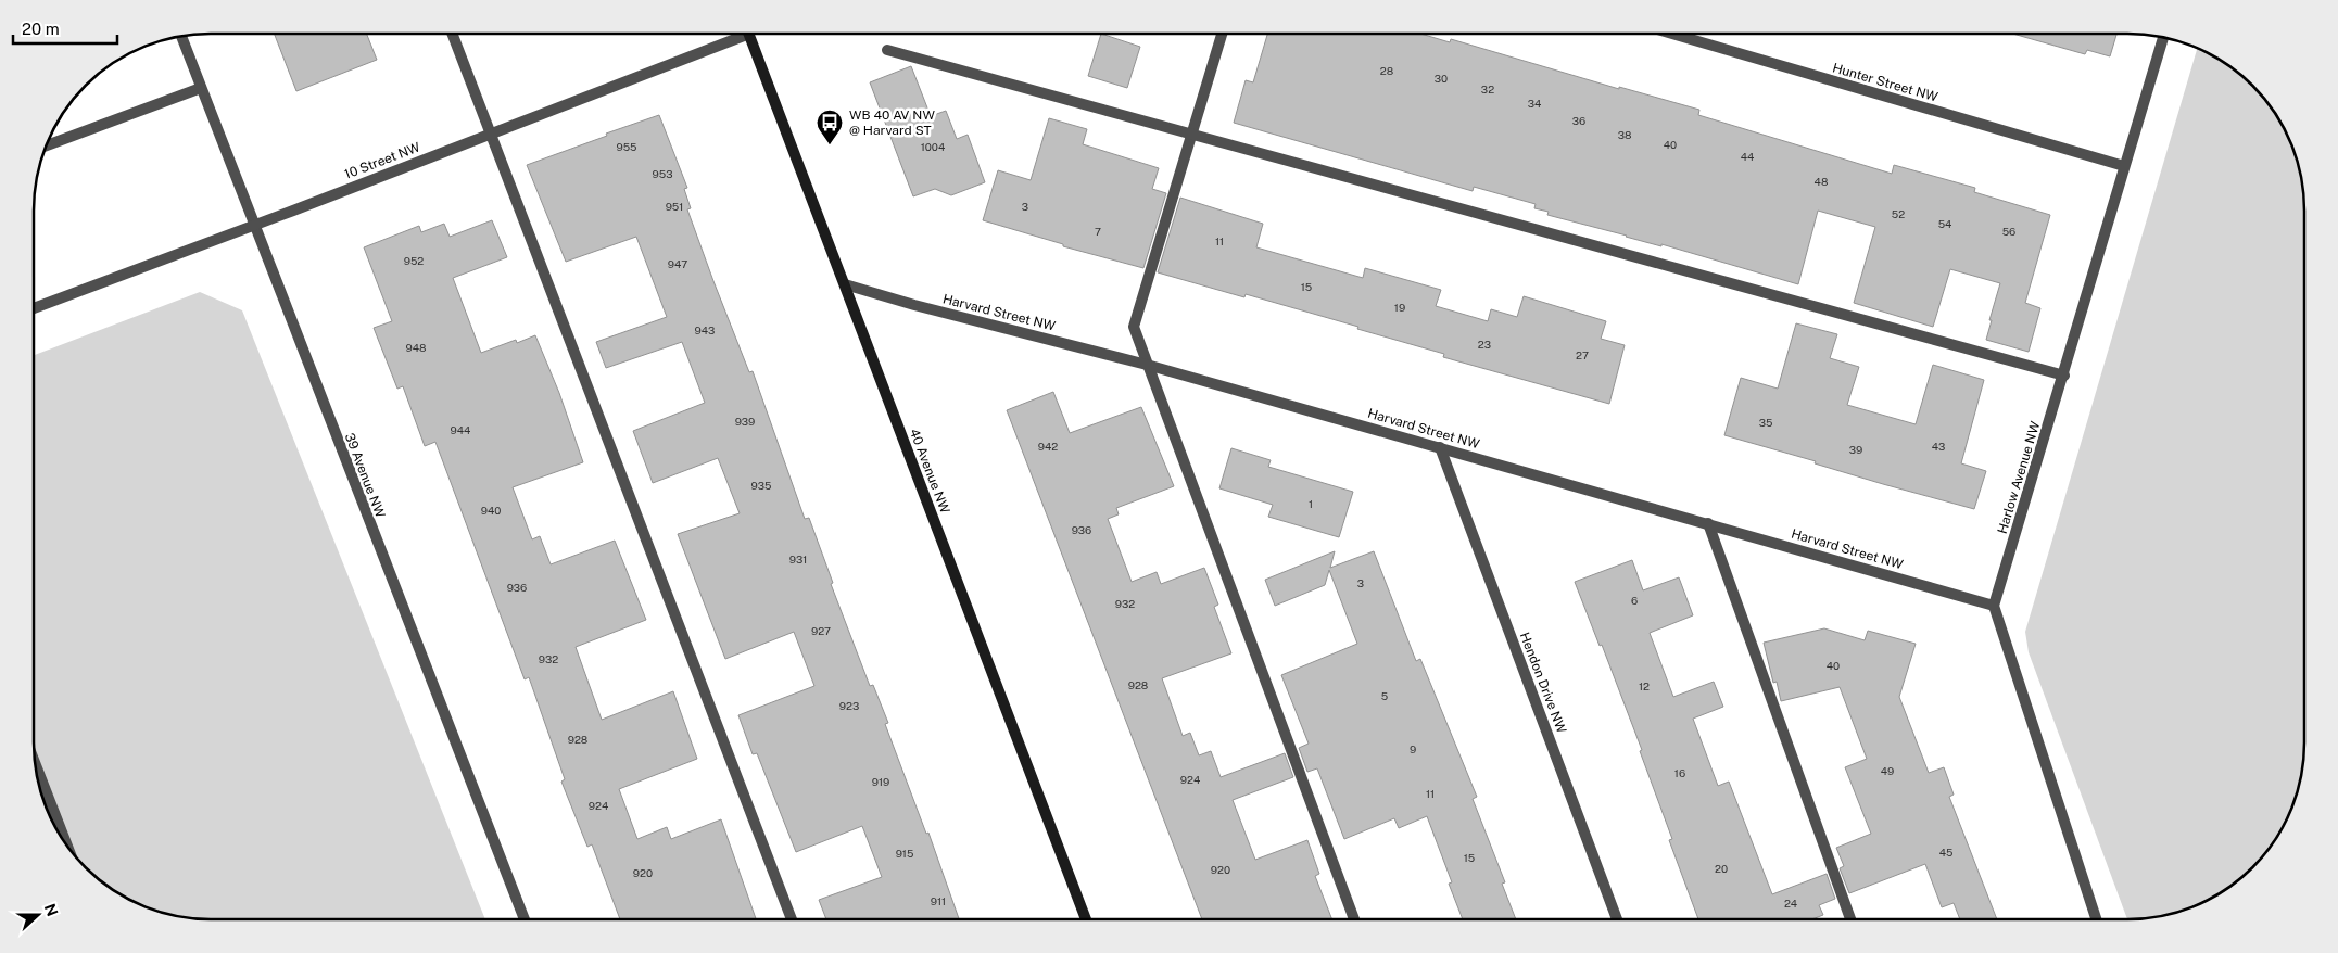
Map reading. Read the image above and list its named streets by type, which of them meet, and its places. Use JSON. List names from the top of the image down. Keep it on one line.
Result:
{"streets":{"street":["Hunter Street NW","10 Street NW","Harvard Street NW","40 Avenue NW","39 Avenue NW","Harlow Avenue NW","Hendon Drive NW"]},"crossings":[["Hunter Street NW","Harlow Avenue NW"],["10 Street NW","39 Avenue NW"],["Harvard Street NW","40 Avenue NW"],["Harvard Street NW","Harlow Avenue NW"],["Harvard Street NW","Hendon Drive NW"]],"places":{"bus stop":["WB 40 AV NW @ Harvard ST"]},"house_numbers":["28","30","32","34","36","38","40","955","1004","44","953","48","951","3","52","54","7","56","11","952","947","15","19","943","23","948","27","939","35","944","942","43","39","935","1","940","936","931","3","936","6","932","927","932","40","928","12","5","923","928","9","49","16","924","919","11","924","45","915","15","20","920","920","911","24"],"scale_bar":"20 m","north":"right"}
